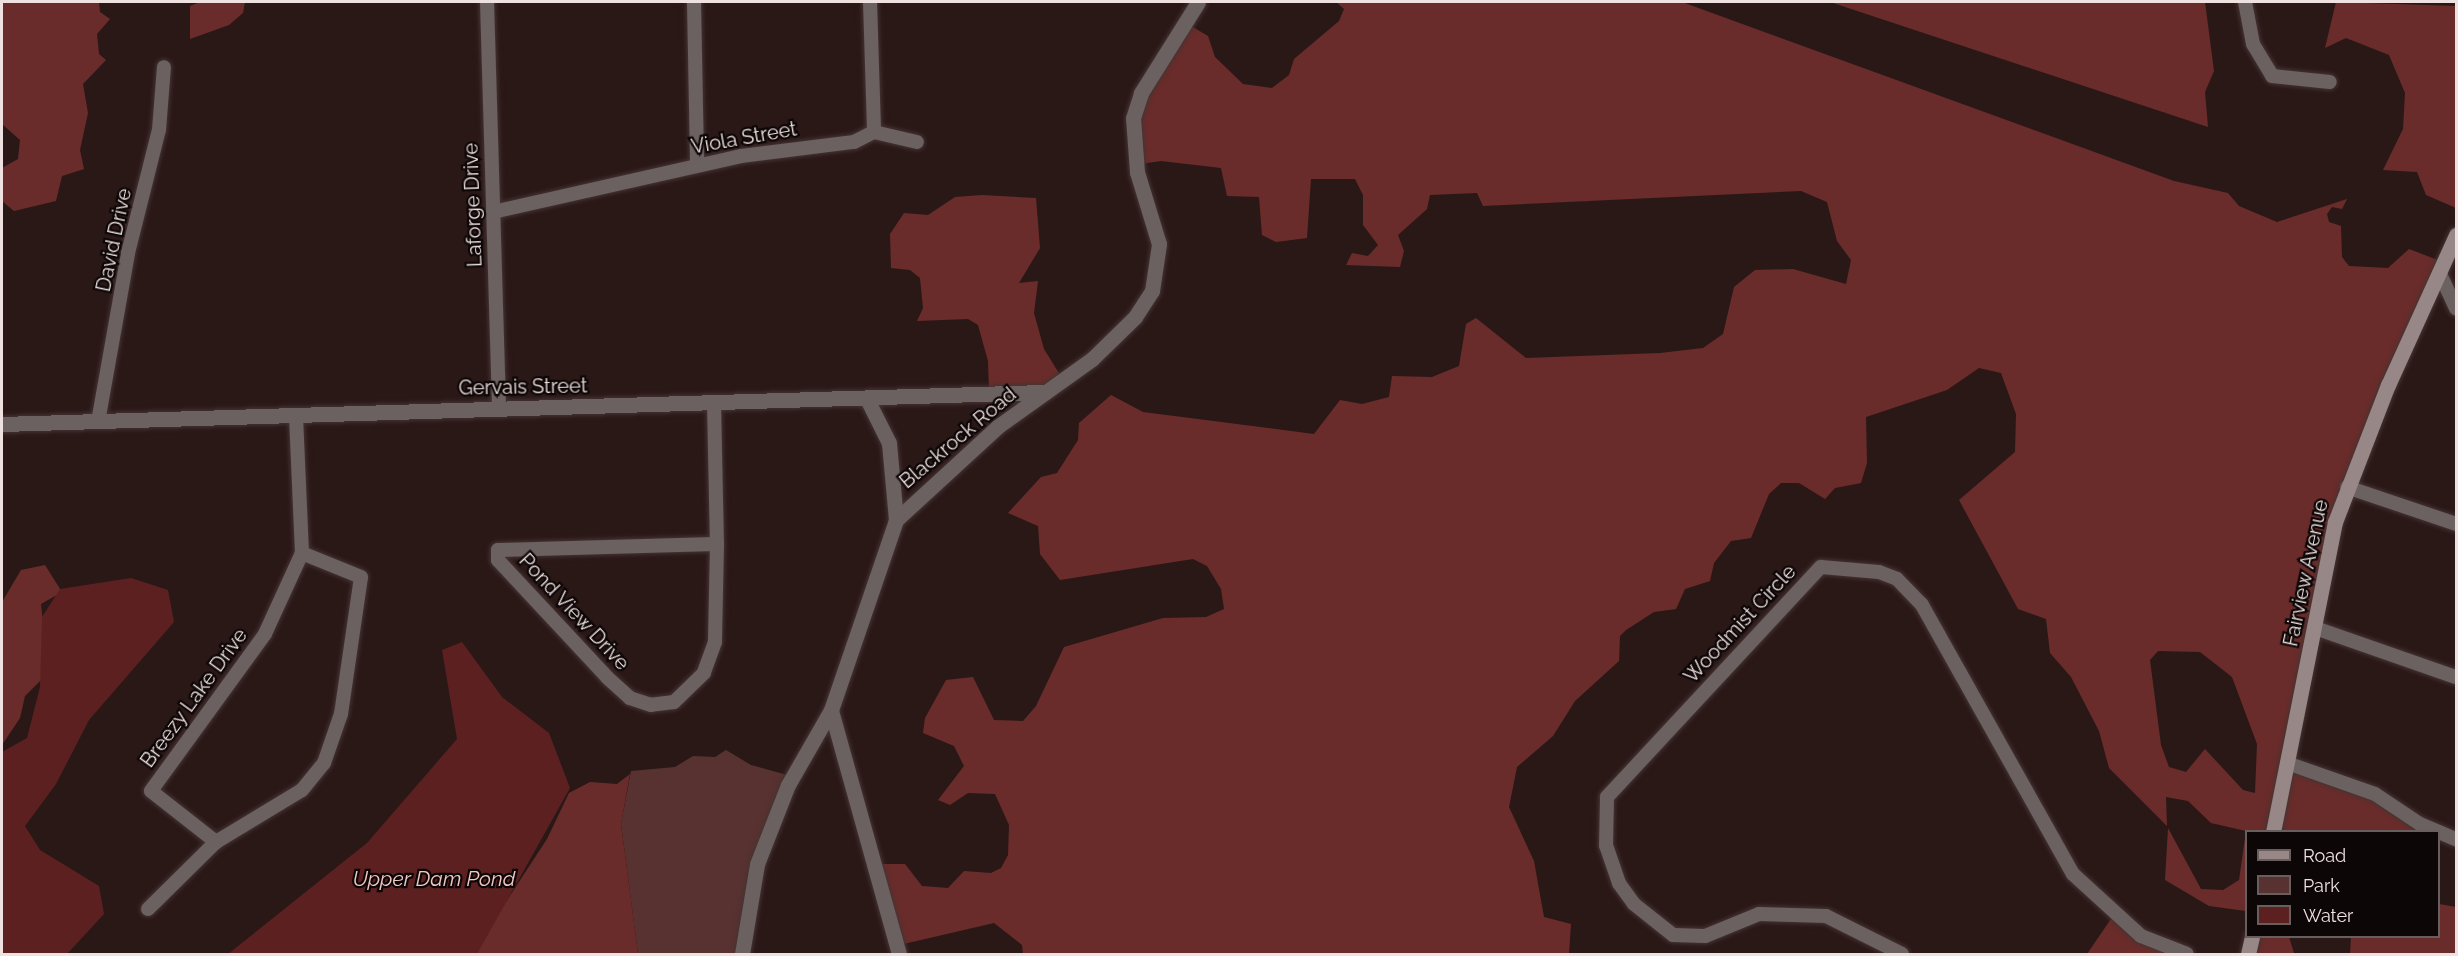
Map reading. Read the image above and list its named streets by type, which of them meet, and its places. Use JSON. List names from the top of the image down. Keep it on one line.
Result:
{"streets":{"main road":["Fairview Avenue"],"street":["Viola Street","Laforge Drive","David Drive","Gervais Street","Blackrock Road","Pond View Drive","Woodmist Circle","Breezy Lake Drive"]},"crossings":[["Viola Street","Laforge Drive"],["Laforge Drive","Gervais Street"],["David Drive","Gervais Street"],["Gervais Street","Blackrock Road"],["Gervais Street","Pond View Drive"],["Gervais Street","Breezy Lake Drive"]],"water":["Upper Dam Pond"],"legend":["Road","Park","Water"]}
